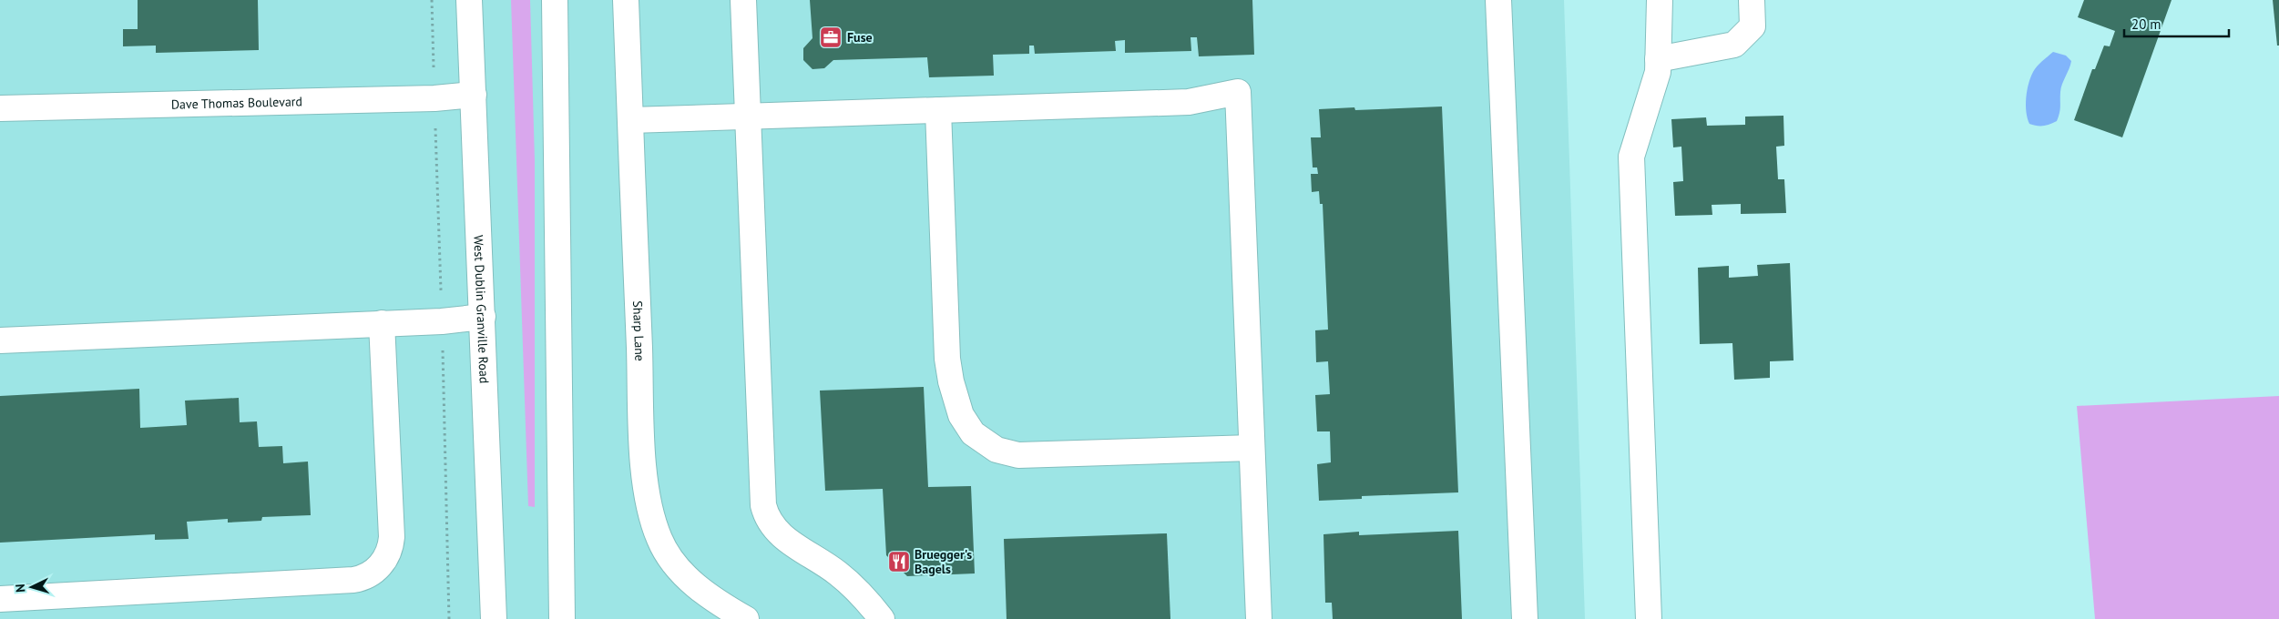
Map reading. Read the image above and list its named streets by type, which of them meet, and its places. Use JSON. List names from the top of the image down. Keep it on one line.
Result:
{"streets":{"main road":["Dave Thomas Boulevard","West Dublin Granville Road","Sharp Lane"]},"crossings":[["Dave Thomas Boulevard","West Dublin Granville Road"]],"places":{"office":["Fuse"],"restaurant":["Bruegger's Bagels"]},"scale_bar":"20 m","north":"left"}
